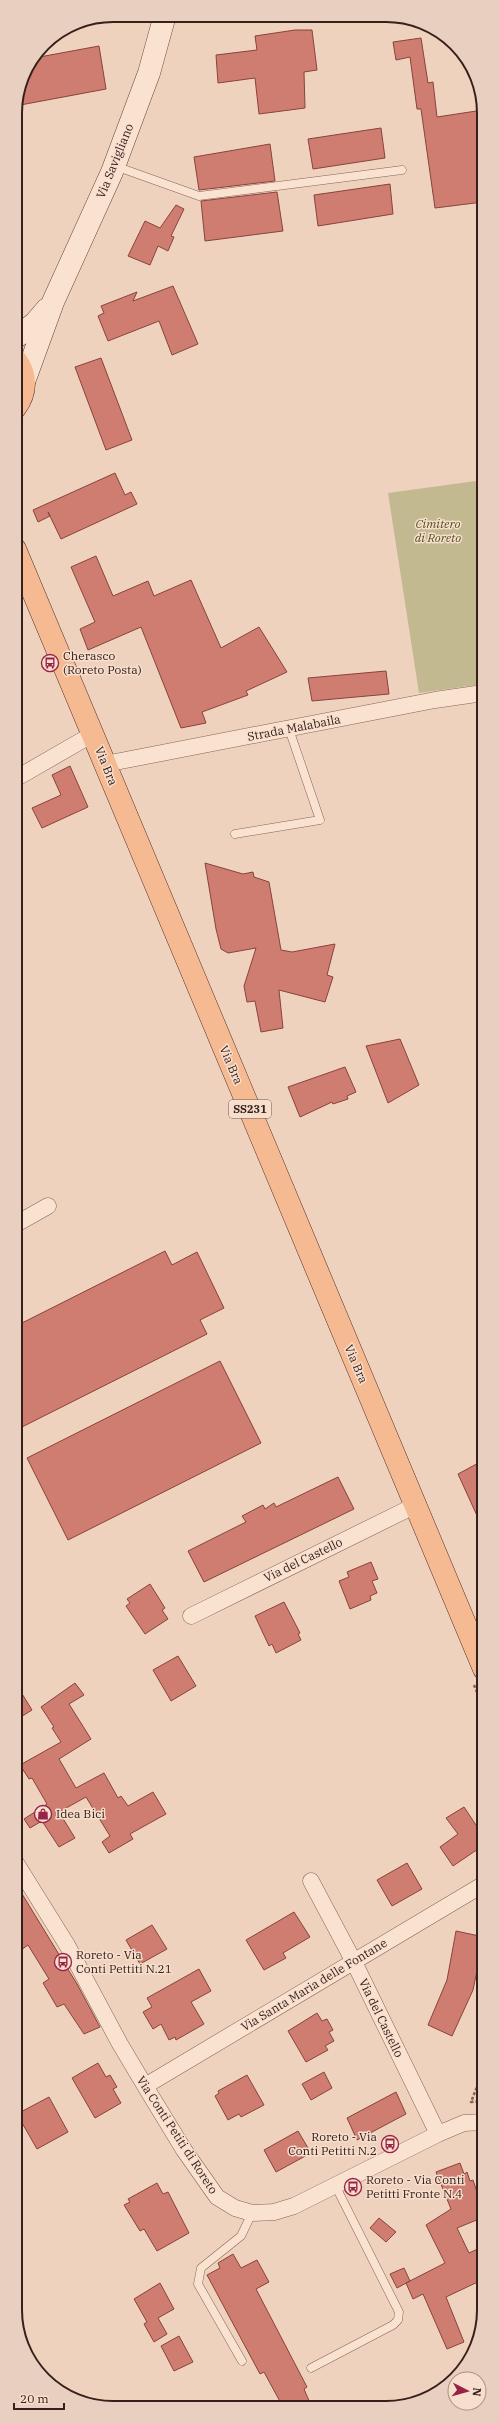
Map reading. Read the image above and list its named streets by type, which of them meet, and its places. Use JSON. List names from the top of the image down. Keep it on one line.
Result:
{"streets":{"main road":["Via Savigliano","Via Bra","SS231"],"street":["Strada Malabaila","Via del Castello","Via Santa Maria delle Fontane","Via Conti Petiti di Roreto"]},"crossings":[["Strada Malabaila","Via Bra"],["Via Bra","Via del Castello"],["Via del Castello","Via Santa Maria delle Fontane"],["Via del Castello","Via Conti Petiti di Roreto"],["Via Santa Maria delle Fontane","Via Conti Petiti di Roreto"]],"parks":["Cimitero di Roreto"],"places":{"bus stop":["Cherasco (Roreto Posta)","Roreto - Via Conti Pettiti N.21","Roreto - Via Conti Petitti N.2","Roreto - Via Conti Petitti Fronte N.4"],"shop":["Idea Bici"]},"scale_bar":"20 m","north":"right"}
